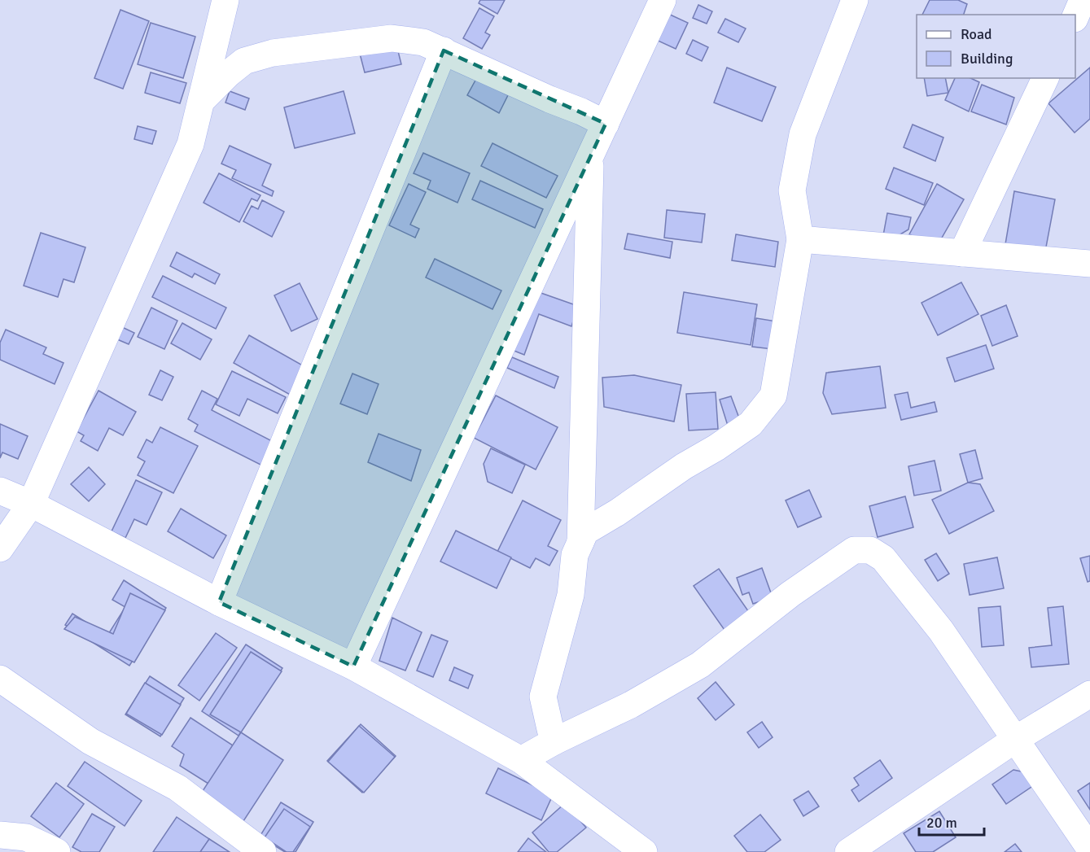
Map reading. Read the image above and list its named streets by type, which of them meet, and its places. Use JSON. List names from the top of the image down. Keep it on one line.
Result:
{"legend":["Road","Building"],"scale_bar":"20 m"}
